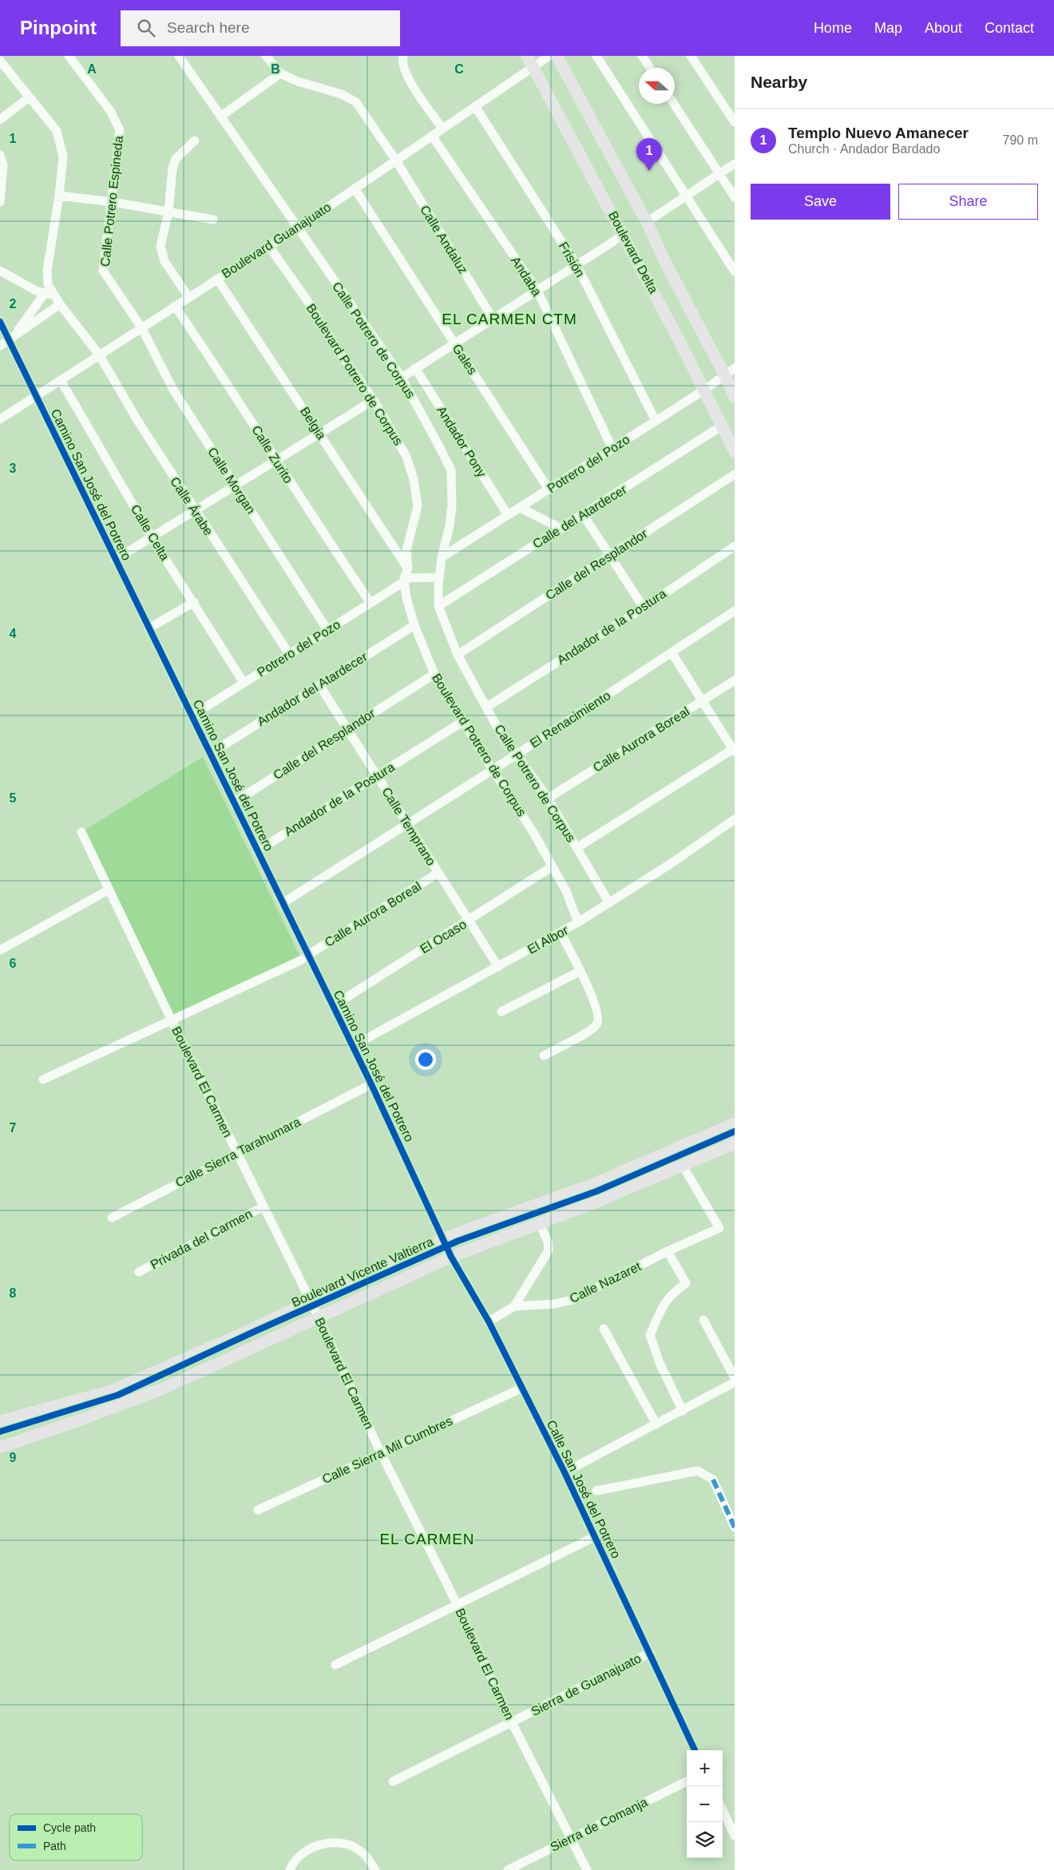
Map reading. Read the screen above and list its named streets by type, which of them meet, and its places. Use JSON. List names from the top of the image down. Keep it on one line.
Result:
{"streets":{"main road":["Boulevard Delta","Boulevard Vicente Valtierra"],"street":["Calle Potrero Espineda","Calle Andaluz","Boulevard Guanajuato","Frisión","Andaba","Calle Potrero de Corpus","Gales","Boulevard Potrero de Corpus","Belgia","Andador Pony","Calle Zurito","Potrero del Pozo","Calle Morgan","Camino San José del Potrero","Calle Árabe","Calle del Atardecer","Calle Celta","Calle del Resplandor","Andador de la Postura","Andador del Atardecer","El Renacimiento","Calle Aurora Boreal","Calle Temprano","El Ocaso","El Albor","Boulevard El Carmen","Calle Sierra Tarahumara","Privada del Carmen","Calle Nazaret","Calle Sierra Mil Cumbres","Calle San José del Potrero","Sierra de Guanajuato","Sierra de Comanja"]},"crossings":[["Calle Potrero Espineda","Boulevard Guanajuato"],["Calle Potrero Espineda","Calle Morgan"],["Calle Andaluz","Boulevard Guanajuato"],["Boulevard Guanajuato","Boulevard Delta"],["Boulevard Guanajuato","Frisión"],["Boulevard Guanajuato","Andaba"],["Boulevard Guanajuato","Calle Potrero de Corpus"],["Boulevard Guanajuato","Gales"],["Boulevard Guanajuato","Boulevard Potrero de Corpus"],["Boulevard Guanajuato","Belgia"],["Boulevard Guanajuato","Calle Zurito"],["Boulevard Guanajuato","Calle Morgan"],["Boulevard Guanajuato","Camino San José del Potrero"],["Boulevard Guanajuato","Calle Árabe"],["Boulevard Guanajuato","Calle Celta"],["Boulevard Delta","Potrero del Pozo"],["Boulevard Delta","Calle del Atardecer"],["Frisión","Potrero del Pozo"],["Andaba","Potrero del Pozo"],["Calle Potrero de Corpus","Potrero del Pozo"],["Calle Potrero de Corpus","Calle del Atardecer"],["Calle Potrero de Corpus","Calle del Resplandor"],["Calle Potrero de Corpus","Andador de la Postura"],["Calle Potrero de Corpus","El Renacimiento"],["Calle Potrero de Corpus","Calle Aurora Boreal"],["Calle Potrero de Corpus","El Albor"],["Gales","Potrero del Pozo"],["Boulevard Potrero de Corpus","Belgia"],["Boulevard Potrero de Corpus","Potrero del Pozo"],["Boulevard Potrero de Corpus","Calle del Resplandor"],["Boulevard Potrero de Corpus","Andador de la Postura"],["Boulevard Potrero de Corpus","Andador del Atardecer"],["Boulevard Potrero de Corpus","El Renacimiento"],["Boulevard Potrero de Corpus","El Ocaso"],["Boulevard Potrero de Corpus","El Albor"],["Andador Pony","Potrero del Pozo"],["Calle Zurito","Potrero del Pozo"],["Potrero del Pozo","Calle Morgan"],["Potrero del Pozo","Camino San José del Potrero"],["Potrero del Pozo","Calle Árabe"],["Potrero del Pozo","Calle Celta"],["Camino San José del Potrero","Calle del Resplandor"],["Camino San José del Potrero","Andador de la Postura"],["Camino San José del Potrero","Andador del Atardecer"],["Camino San José del Potrero","El Renacimiento"],["Camino San José del Potrero","Calle Aurora Boreal"],["Camino San José del Potrero","El Ocaso"],["Camino San José del Potrero","El Albor"],["Camino San José del Potrero","Boulevard Vicente Valtierra"],["Camino San José del Potrero","Calle San José del Potrero"],["Calle del Resplandor","Calle Temprano"],["Andador de la Postura","Calle Temprano"],["Andador del Atardecer","Calle Temprano"],["El Renacimiento","Calle Temprano"],["Calle Aurora Boreal","Calle Temprano"],["Calle Aurora Boreal","Boulevard El Carmen"],["Calle Temprano","El Ocaso"],["Calle Temprano","El Albor"],["Boulevard El Carmen","Calle Sierra Tarahumara"],["Boulevard El Carmen","Privada del Carmen"],["Boulevard El Carmen","Boulevard Vicente Valtierra"],["Boulevard El Carmen","Calle Sierra Mil Cumbres"],["Boulevard El Carmen","Sierra de Guanajuato"],["Boulevard El Carmen","Sierra de Comanja"],["Boulevard Vicente Valtierra","Calle Nazaret"],["Boulevard Vicente Valtierra","Calle San José del Potrero"],["Calle Nazaret","Calle San José del Potrero"],["Calle San José del Potrero","Sierra de Guanajuato"]],"districts":["EL CARMEN CTM","EL CARMEN"],"legend":["Cycle path","Path"],"north":"left","page":{"header":"Pinpoint","search":"Search here","nav":["Home","Map","About","Contact"],"heading":"Nearby","list":[{"mark":"1","name":"Templo Nuevo Amanecer","note":"Church · Andador Bardado","value":"790 m"}],"pins":"1","buttons":["Save","Share"],"map_buttons":["+","−"]},"grid":{"columns":["A","B","C"],"rows":["1","2","3","4","5","6","7","8","9"]}}
